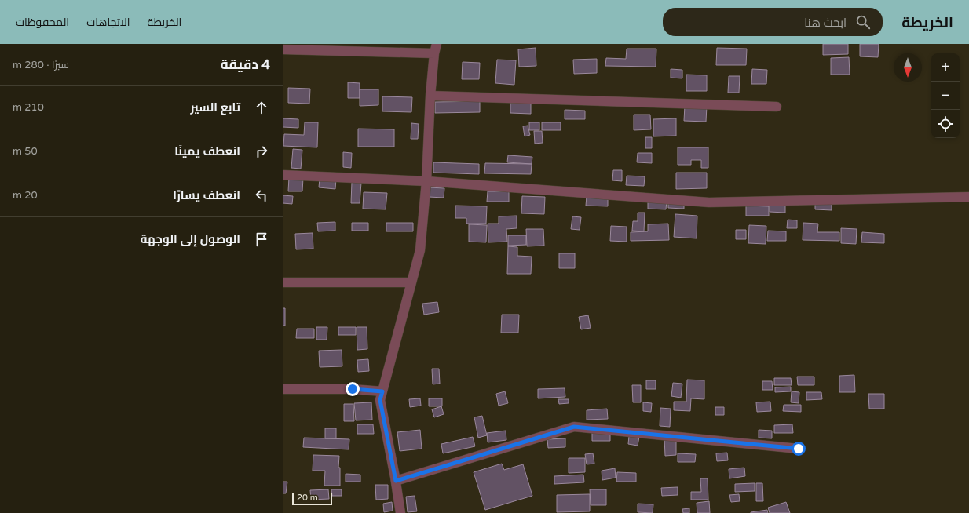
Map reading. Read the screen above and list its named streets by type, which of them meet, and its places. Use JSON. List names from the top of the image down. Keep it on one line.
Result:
{"scale_bar":"20 m","north":"bottom","page":{"header":"الخريطة","search":"ابحث هنا","nav":["الخريطة","الاتجاهات","المحفوظات"],"heading":["4 دقيقة","سيرًا · 280 m"],"map_buttons":["+","−"],"list":[["تابع السير","210 m"],["انعطف يمينًا","50 m"],["انعطف يسارًا","20 m"],"الوصول إلى الوجهة"],"scale":"20 m"}}
